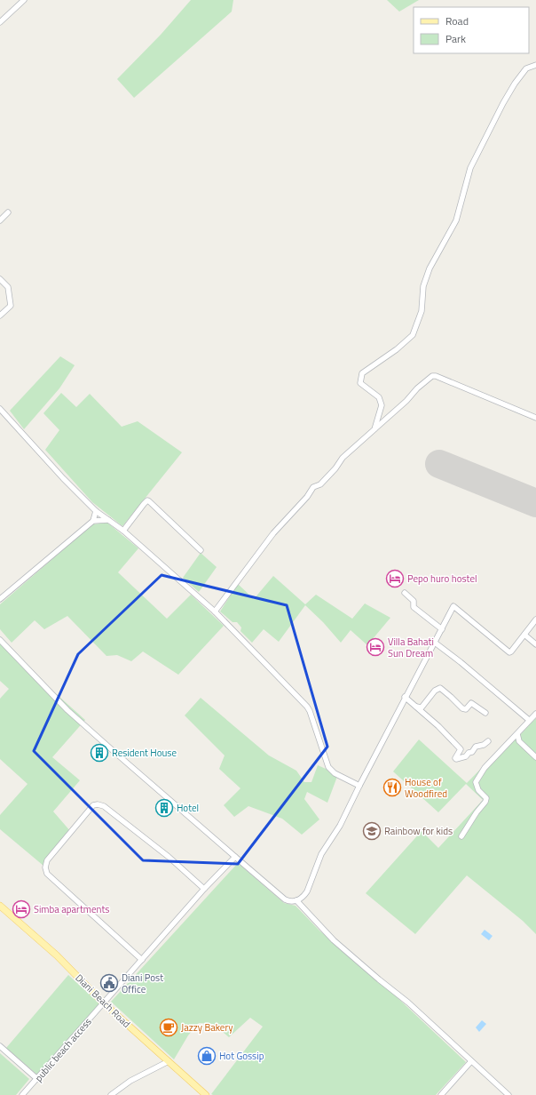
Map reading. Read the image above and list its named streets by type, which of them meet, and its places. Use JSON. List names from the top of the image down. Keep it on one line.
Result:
{"streets":{"main road":["Diani Beach Road"],"street":["public beach access"]},"crossings":[["Diani Beach Road","public beach access"]],"places":{"hotel":["Pepo huro hostel","Villa Bahati Sun Dream","Simba apartments"],"building":["Resident House","Hotel"],"restaurant":["House of Woodfired"],"school or university":["Rainbow for kids"],"public building":["Diani Post Office"],"cafe":["Jazzy Bakery"],"shop":["Hot Gossip"]},"legend":["Road","Park"]}
